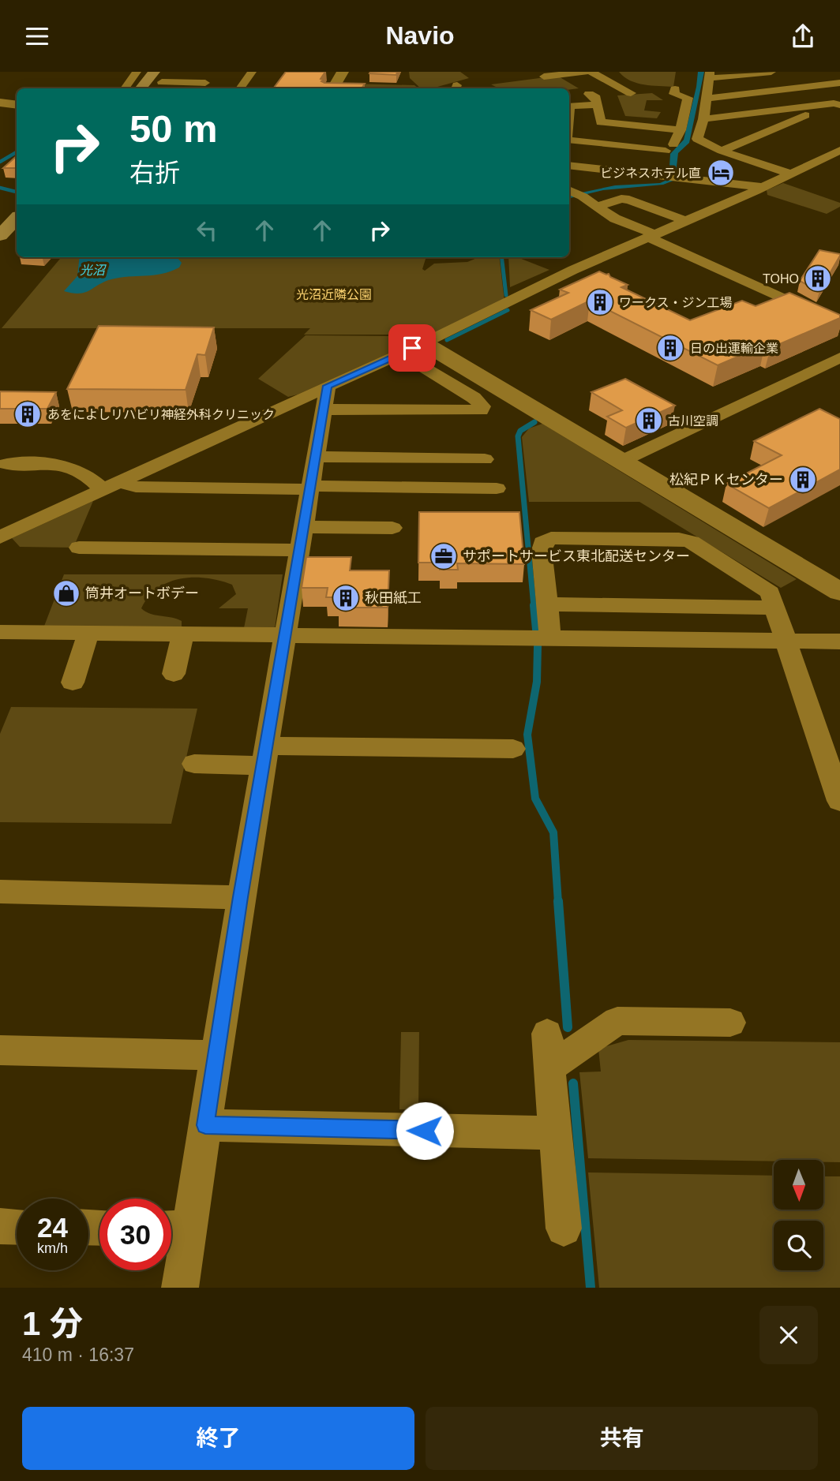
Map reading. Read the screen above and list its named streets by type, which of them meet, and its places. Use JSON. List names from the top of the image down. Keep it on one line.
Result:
{"water":["光沼"],"parks":["光沼近隣公園"],"places":{"hotel":["ビジネスホテル直"],"building":["TOHO","ワークス・ジン工場","日の出運輸企業","あをによしリハビリ神経外科クリニック","古川空調","松紀ＰＫセンター","秋田紙工"],"office":["サポートサービス東北配送センター"],"shop":["筒井オートボデー"]},"north":"bottom","page":{"header":"Navio","turn":["50 m","右折"],"speed":"24 km/h","limit":"30","heading":["1 分","410 m · 16:37"],"buttons":["終了","共有"]}}
